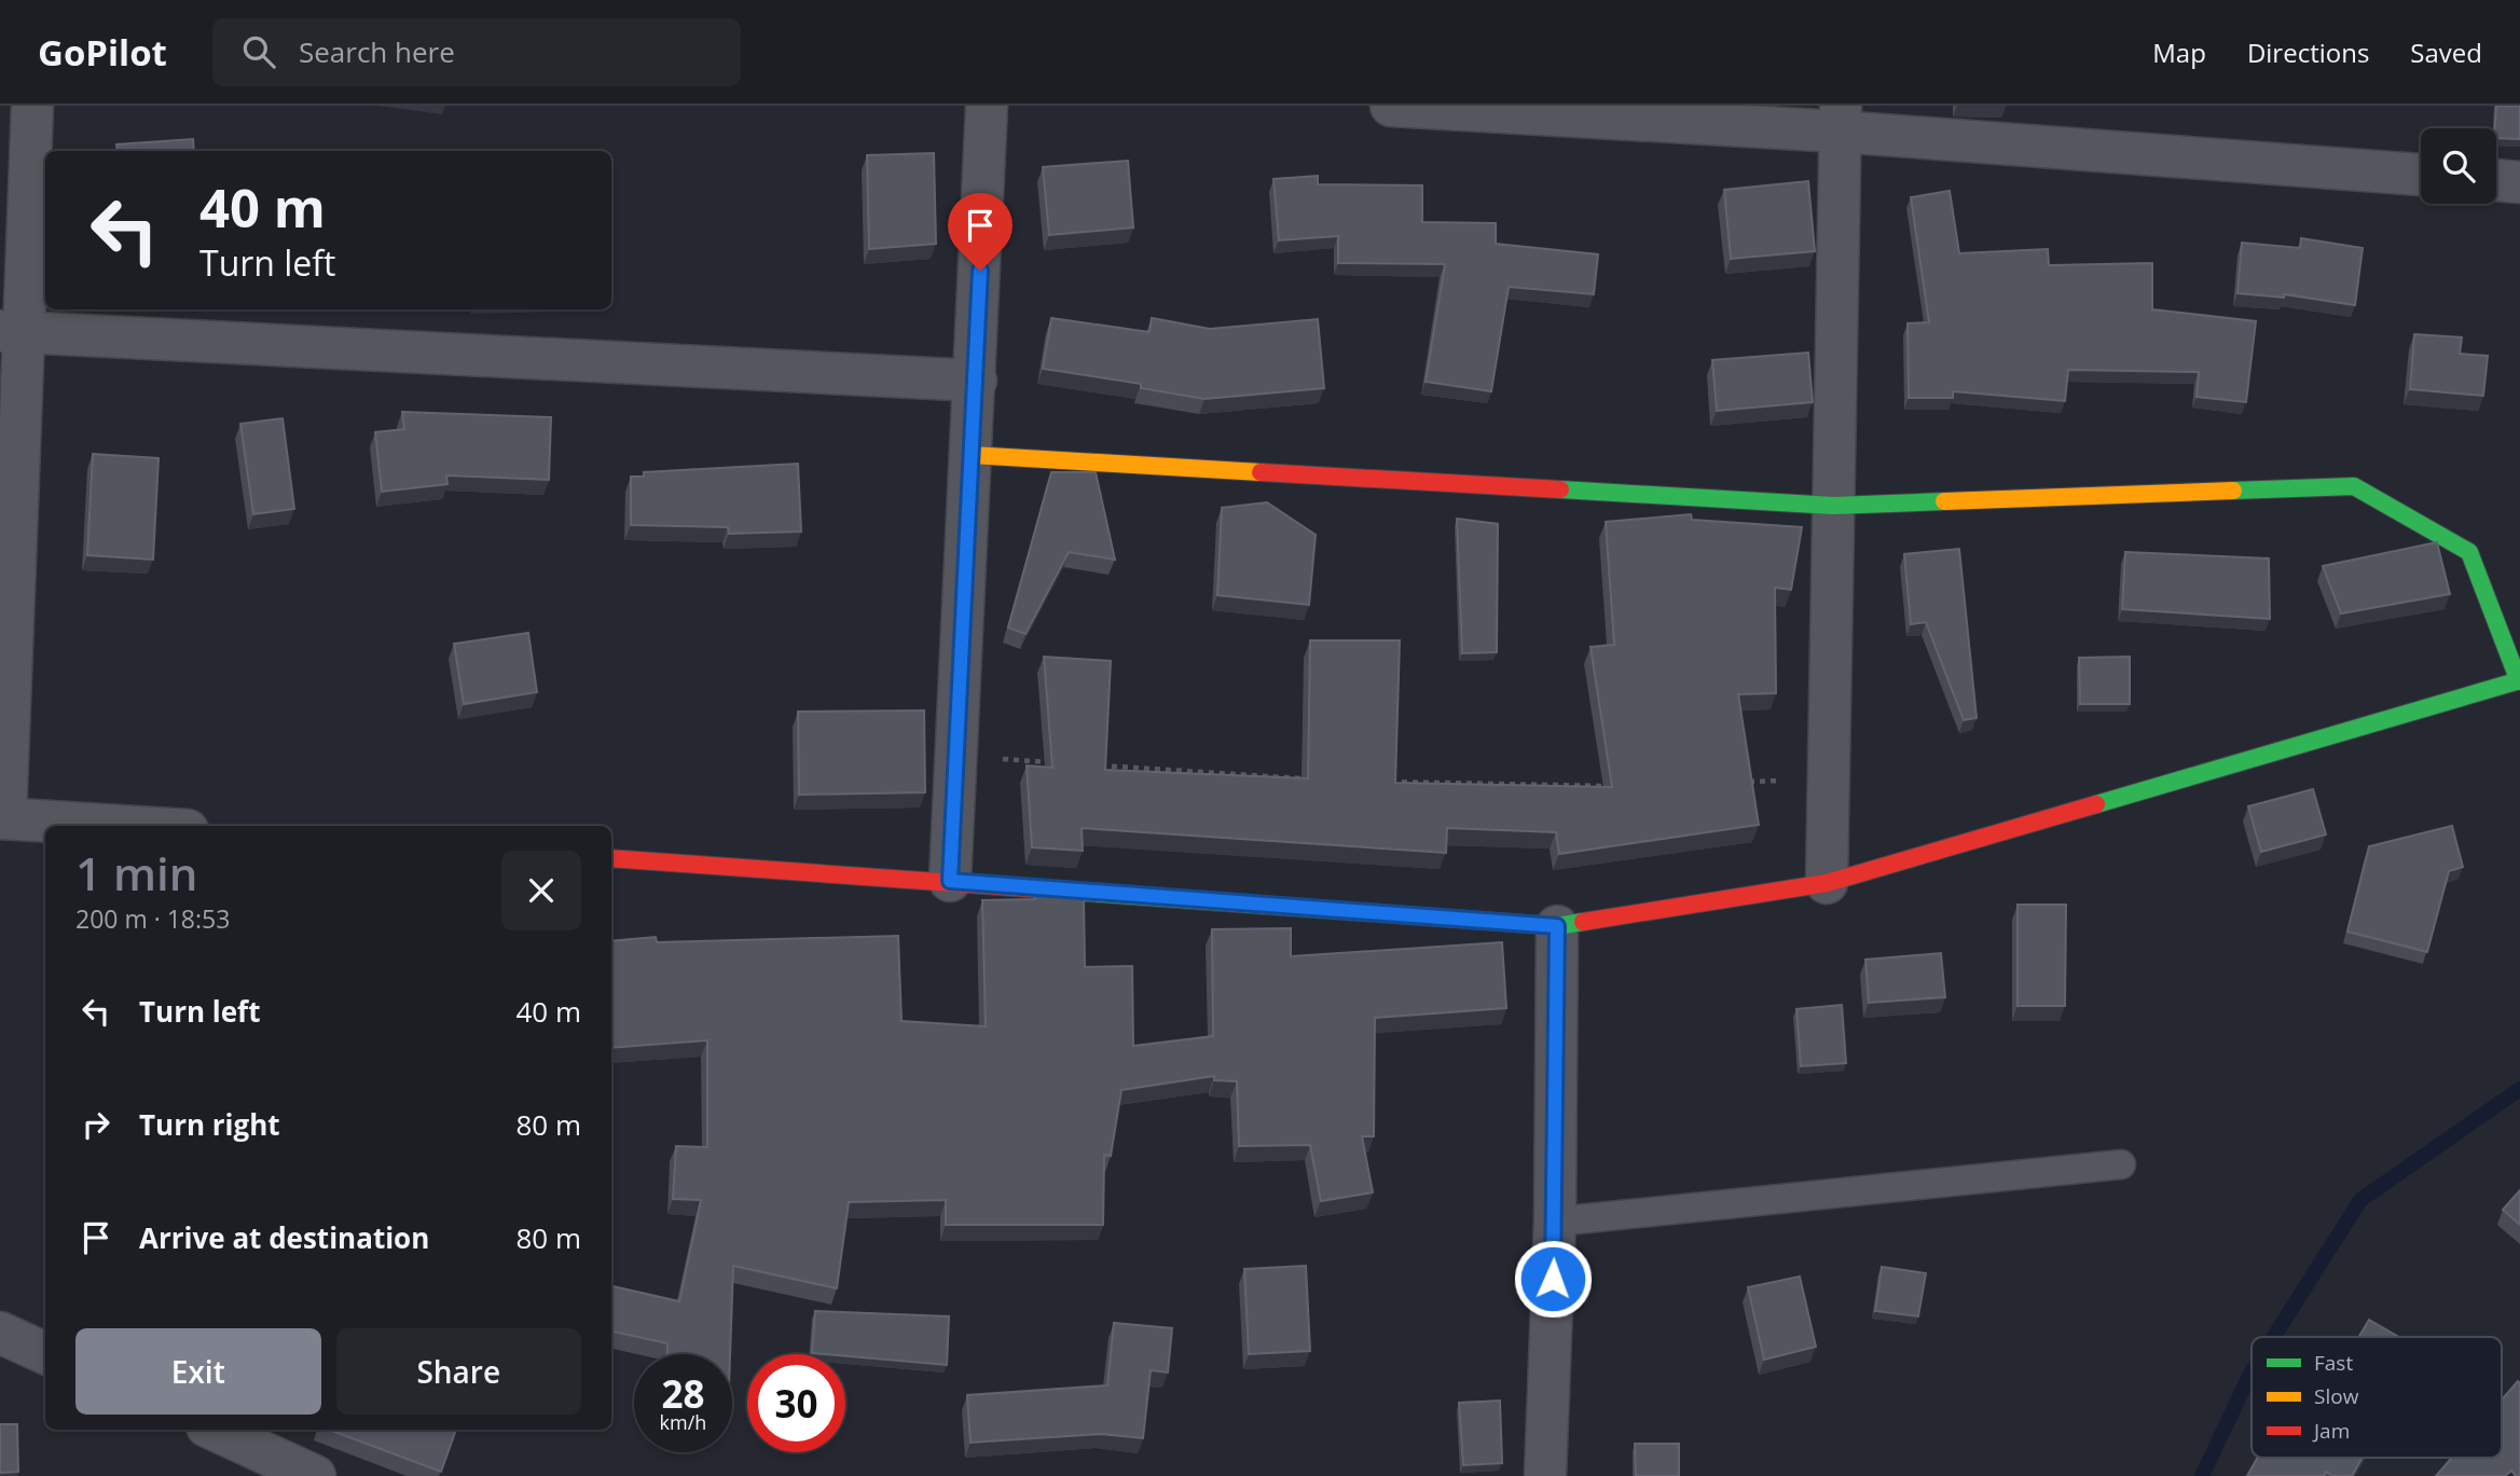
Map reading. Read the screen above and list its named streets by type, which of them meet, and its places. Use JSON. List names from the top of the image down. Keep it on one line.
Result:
{"legend":["Fast","Slow","Jam"],"page":{"header":"GoPilot","search":"Search here","nav":["Map","Directions","Saved"],"turn":["40 m","Turn left"],"heading":["1 min","200 m · 18:53"],"list":[{"name":"Turn left","value":"40 m"},{"name":"Turn right","value":"80 m"},{"name":"Arrive at destination","value":"80 m"}],"buttons":["Exit","Share"],"speed":"28 km/h","limit":"30"}}
